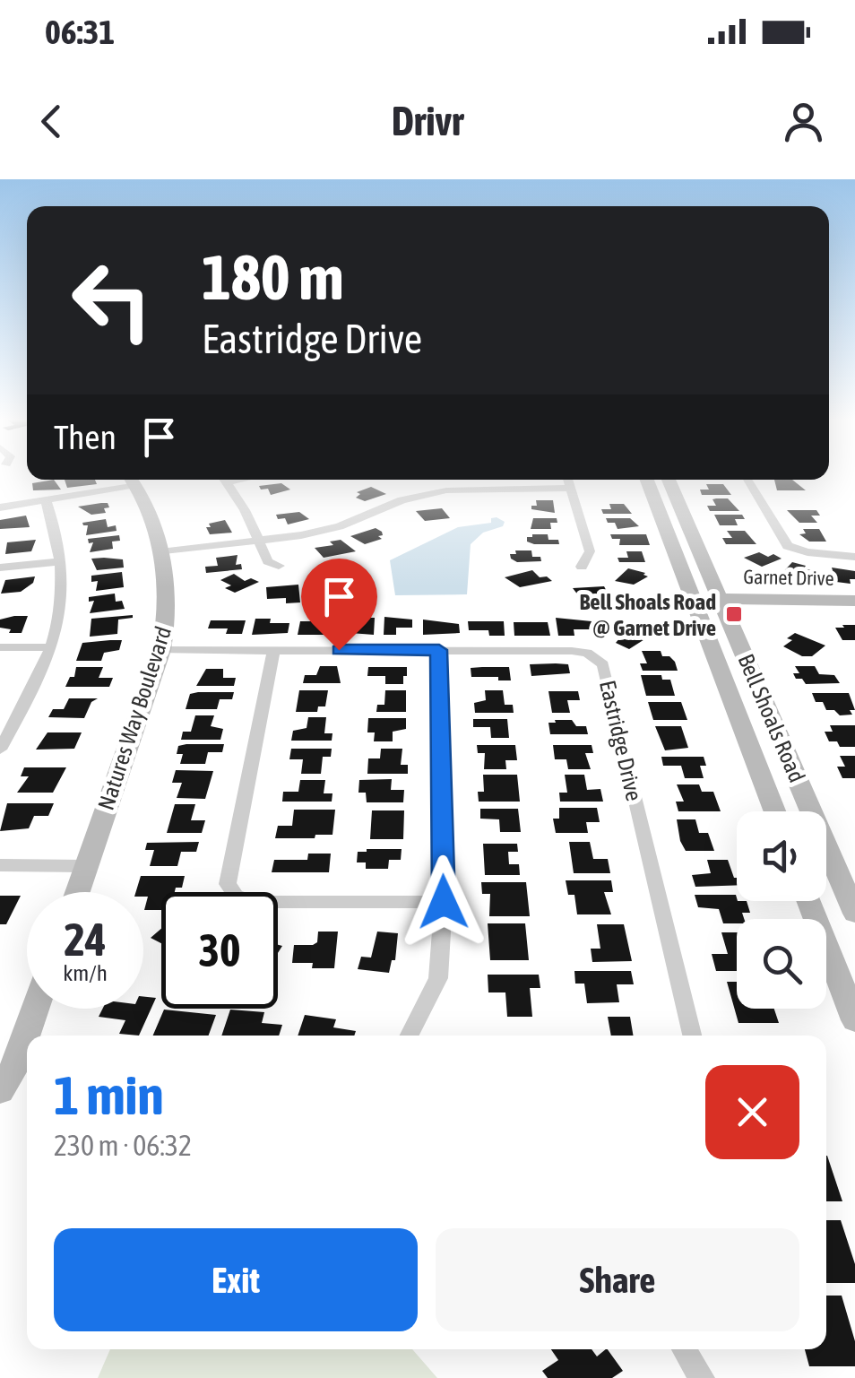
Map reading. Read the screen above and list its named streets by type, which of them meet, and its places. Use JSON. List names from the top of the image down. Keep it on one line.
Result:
{"streets":{"main road":["Garnet Drive","Natures Way Boulevard","Bell Shoals Road"],"street":["Eastridge Drive"]},"crossings":[["Garnet Drive","Bell Shoals Road"],["Natures Way Boulevard","Eastridge Drive"]],"places":{"transit":["Bell Shoals Road @ Garnet Drive"]},"page":{"status":"06:31","header":"Drivr","turn":["180 m","Eastridge Drive"],"then":"Then","speed":"24 km/h","limit":"30","heading":["1 min","230 m · 06:32"],"buttons":["Exit","Share"]}}
